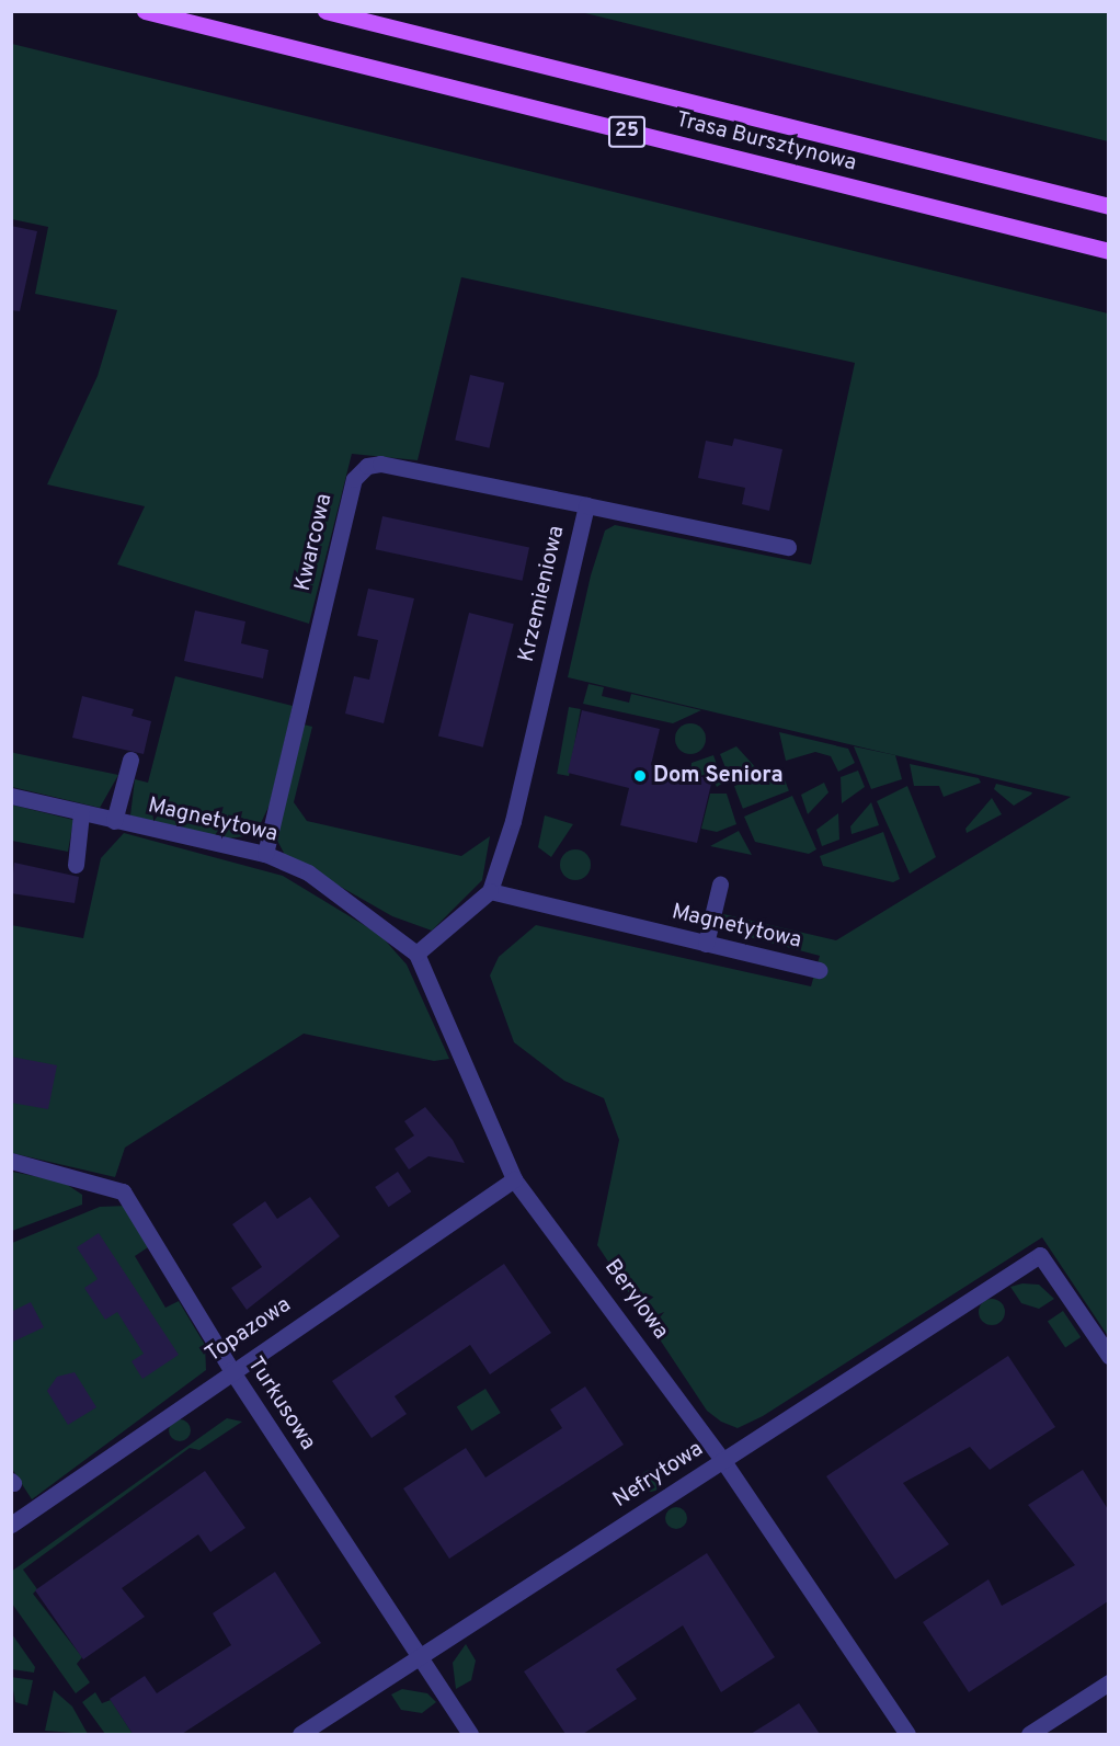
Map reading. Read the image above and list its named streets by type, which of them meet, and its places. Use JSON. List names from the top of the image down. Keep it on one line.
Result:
{"streets":{"main road":["25","Trasa Bursztynowa"],"street":["Kwarcowa","Krzemieniowa","Magnetytowa","Berylowa","Topazowa","Turkusowa","Nefrytowa"]},"crossings":[["Kwarcowa","Krzemieniowa"],["Kwarcowa","Magnetytowa"],["Krzemieniowa","Magnetytowa"],["Magnetytowa","Berylowa"],["Berylowa","Topazowa"],["Berylowa","Nefrytowa"],["Topazowa","Turkusowa"],["Turkusowa","Nefrytowa"]],"places":["Dom Seniora"]}
